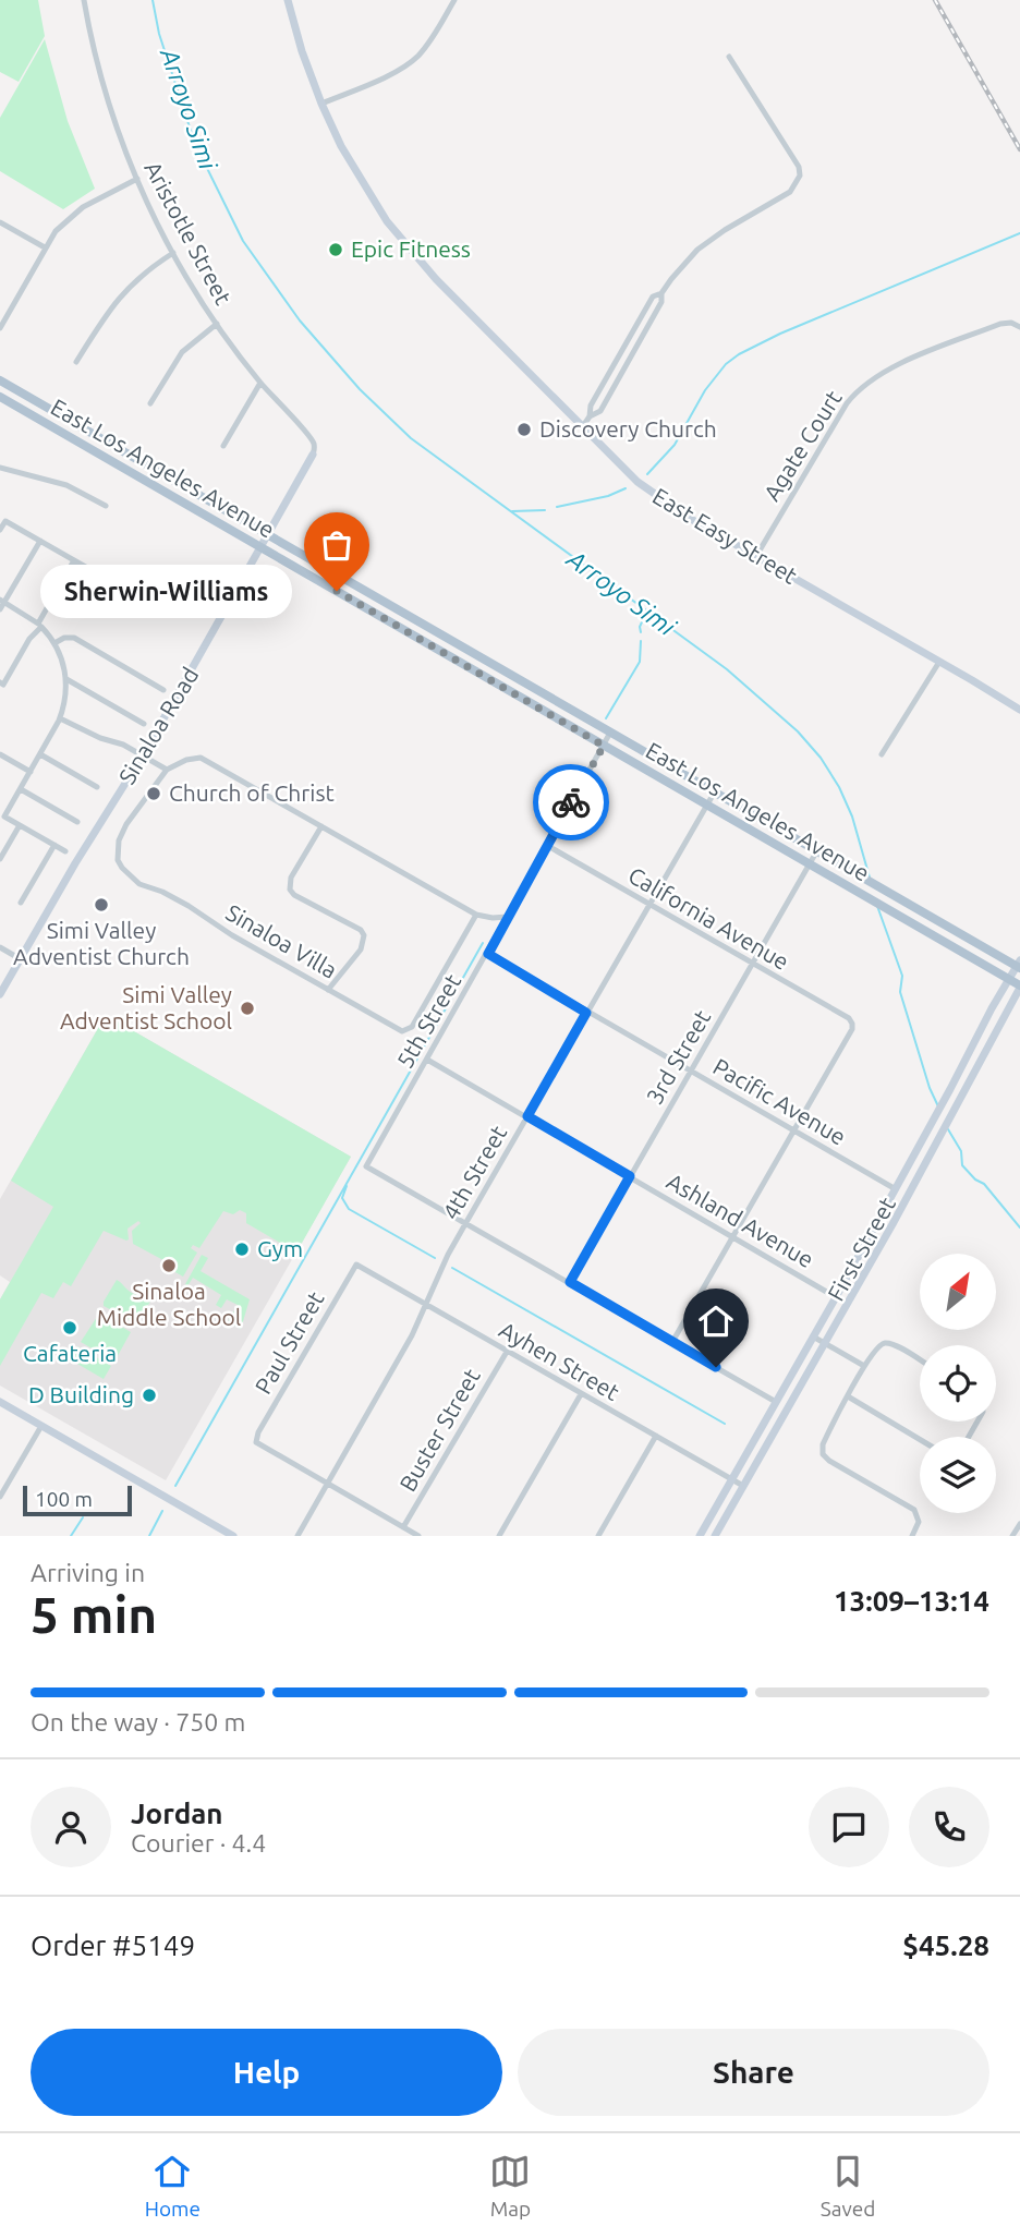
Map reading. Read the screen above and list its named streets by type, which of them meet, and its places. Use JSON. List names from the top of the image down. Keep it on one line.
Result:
{"streets":{"main road":["East Los Angeles Avenue"],"street":["Aristotle Street","Agate Court","East Easy Street","Sinaloa Road","California Avenue","Sinaloa Villa","5th Street","3rd Street","Pacific Avenue","4th Street","Ashland Avenue","First Street","Paul Street","Ayhen Street","Buster Street"]},"crossings":[["Aristotle Street","Sinaloa Road"],["Agate Court","East Easy Street"],["East Los Angeles Avenue","Sinaloa Road"],["East Los Angeles Avenue","5th Street"],["East Los Angeles Avenue","3rd Street"],["East Los Angeles Avenue","4th Street"],["East Los Angeles Avenue","First Street"],["California Avenue","5th Street"],["California Avenue","3rd Street"],["California Avenue","Pacific Avenue"],["California Avenue","4th Street"],["5th Street","Pacific Avenue"],["5th Street","4th Street"],["5th Street","Ashland Avenue"],["3rd Street","Pacific Avenue"],["3rd Street","Ashland Avenue"],["Pacific Avenue","4th Street"],["Pacific Avenue","First Street"],["4th Street","Ashland Avenue"],["4th Street","Paul Street"],["4th Street","Ayhen Street"],["Ashland Avenue","First Street"],["First Street","Ayhen Street"],["Paul Street","Ayhen Street"],["Ayhen Street","Buster Street"]],"water":["Arroyo Simi"],"places":["Epic Fitness","Discovery Church","Sherwin-Williams","Church of Christ","Simi Valley Adventist Church","Simi Valley Adventist School","Gym","Sinaloa Middle School","Cafateria","D Building"],"scale_bar":"100 m","north":"top right","page":{"bubble":"Sherwin-Williams","scale":"100 m","heading":["5 min","Arriving in","13:09–13:14"],"panel":["Jordan","Courier · 4.4","Order #5149","$45.28"],"bar":"On the way · 750 m","buttons":["Help","Share"],"tabs":["Home","Map","Saved"]}}
